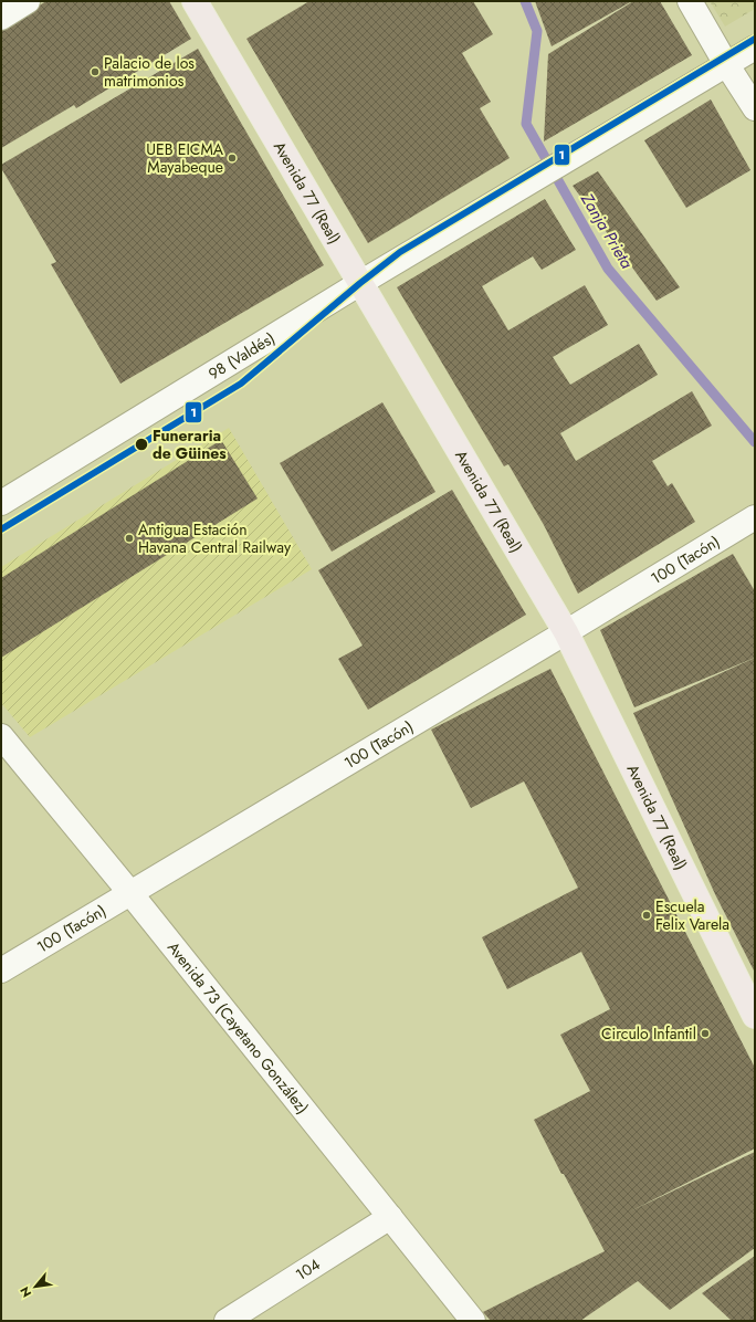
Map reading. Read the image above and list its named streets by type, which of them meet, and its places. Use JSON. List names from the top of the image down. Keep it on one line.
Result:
{"streets":{"main road":["Avenida 77 (Real)"],"street":["98 (Valdés)","100 (Tacón)","Avenida 73 (Cayetano González)","104"]},"crossings":[["Avenida 77 (Real)","98 (Valdés)"],["Avenida 77 (Real)","100 (Tacón)"],["100 (Tacón)","Avenida 73 (Cayetano González)"],["Avenida 73 (Cayetano González)","104"]],"water":["Zanja Prieta"],"places":["Palacio de los matrimonios","UEB EICMA Mayabeque","Funeraria de Güines","Antigua Estación Havana Central Railway","Escuela Felix Varela","Circulo Infantil"],"lines":["transit line 1"],"north":"bottom left"}
